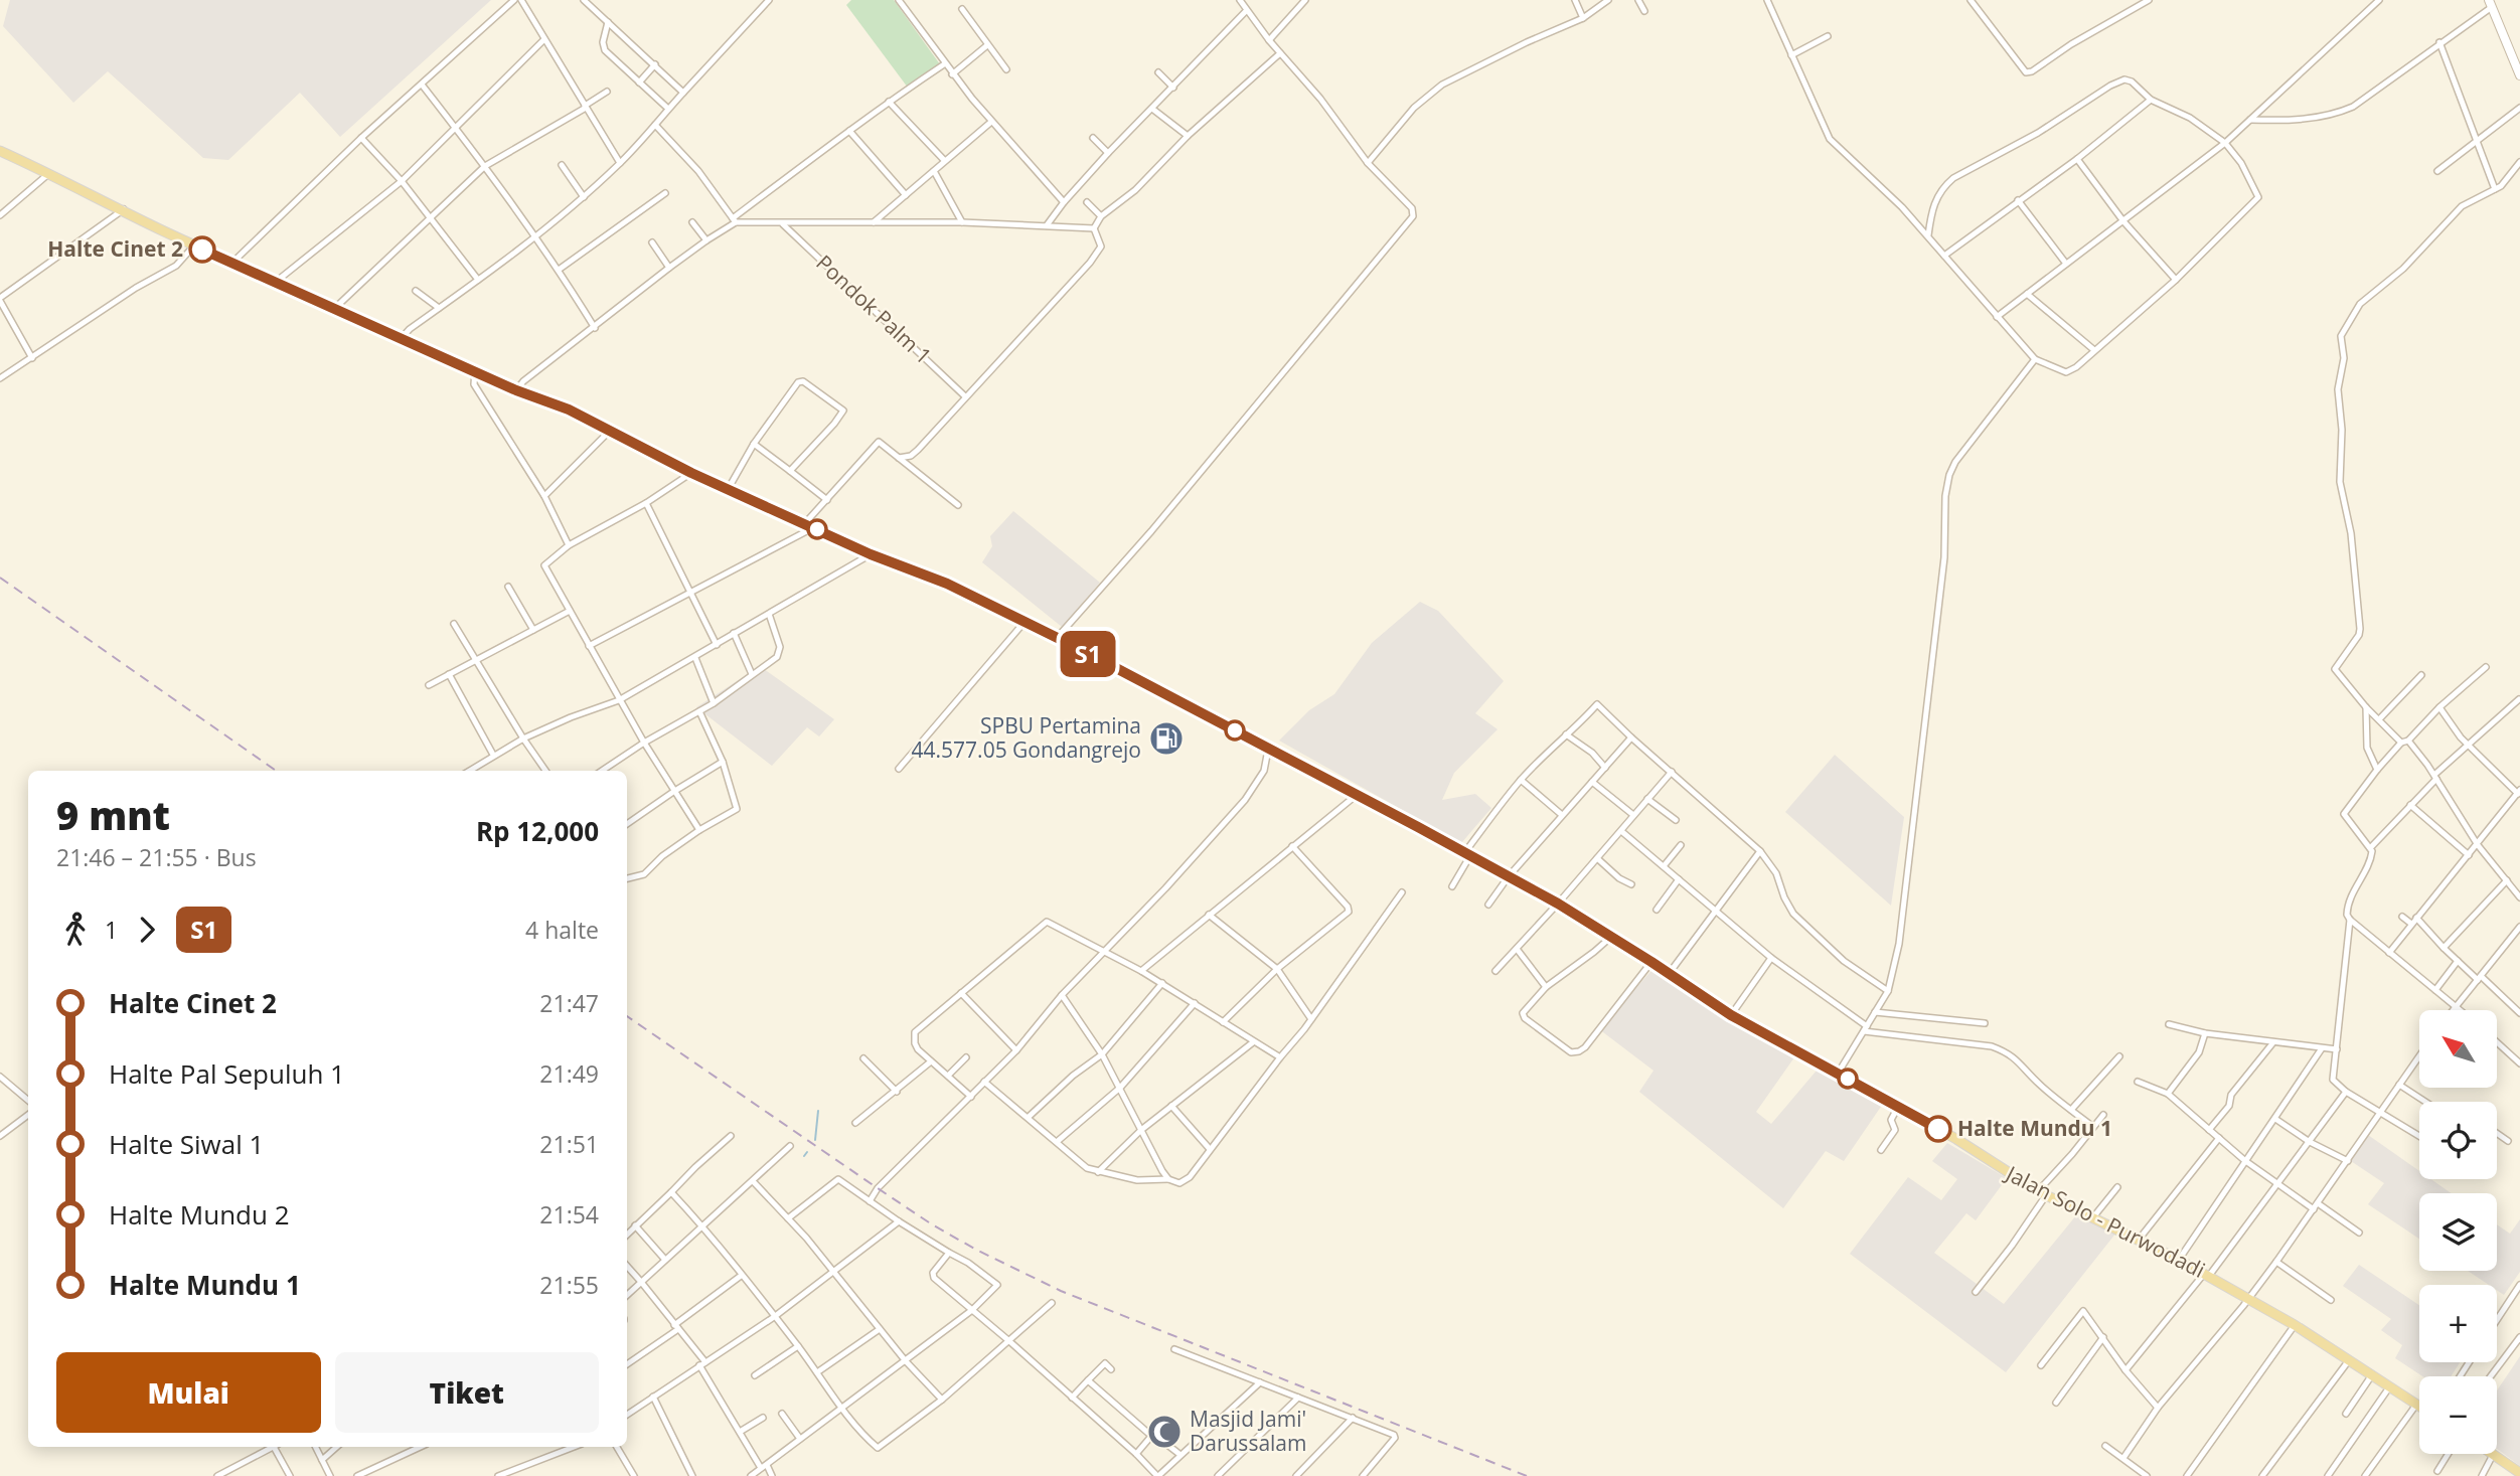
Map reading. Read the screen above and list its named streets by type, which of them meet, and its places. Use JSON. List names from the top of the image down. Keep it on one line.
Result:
{"streets":{"main road":["Jalan Solo - Purwodadi"],"street":["Pondok Palm 1"]},"places":{"other":["Halte Cinet 2","Halte Mundu 1"],"fuel station":["SPBU Pertamina 44.577.05 Gondangrejo"],"mosque":["Masjid Jami' Darussalam"]},"lines":["bus line S1"],"north":"top left","page":{"on_map":"S1","heading":["9 mnt","21:46 – 21:55 · Bus","Rp 12,000"],"legs":["1","S1","4 halte"],"list":[{"name":"Halte Cinet 2","value":"21:47"},{"name":"Halte Pal Sepuluh 1","value":"21:49"},{"name":"Halte Siwal 1","value":"21:51"},{"name":"Halte Mundu 2","value":"21:54"},{"name":"Halte Mundu 1","value":"21:55"}],"map_buttons":["+","−"],"buttons":["Mulai","Tiket"]}}
